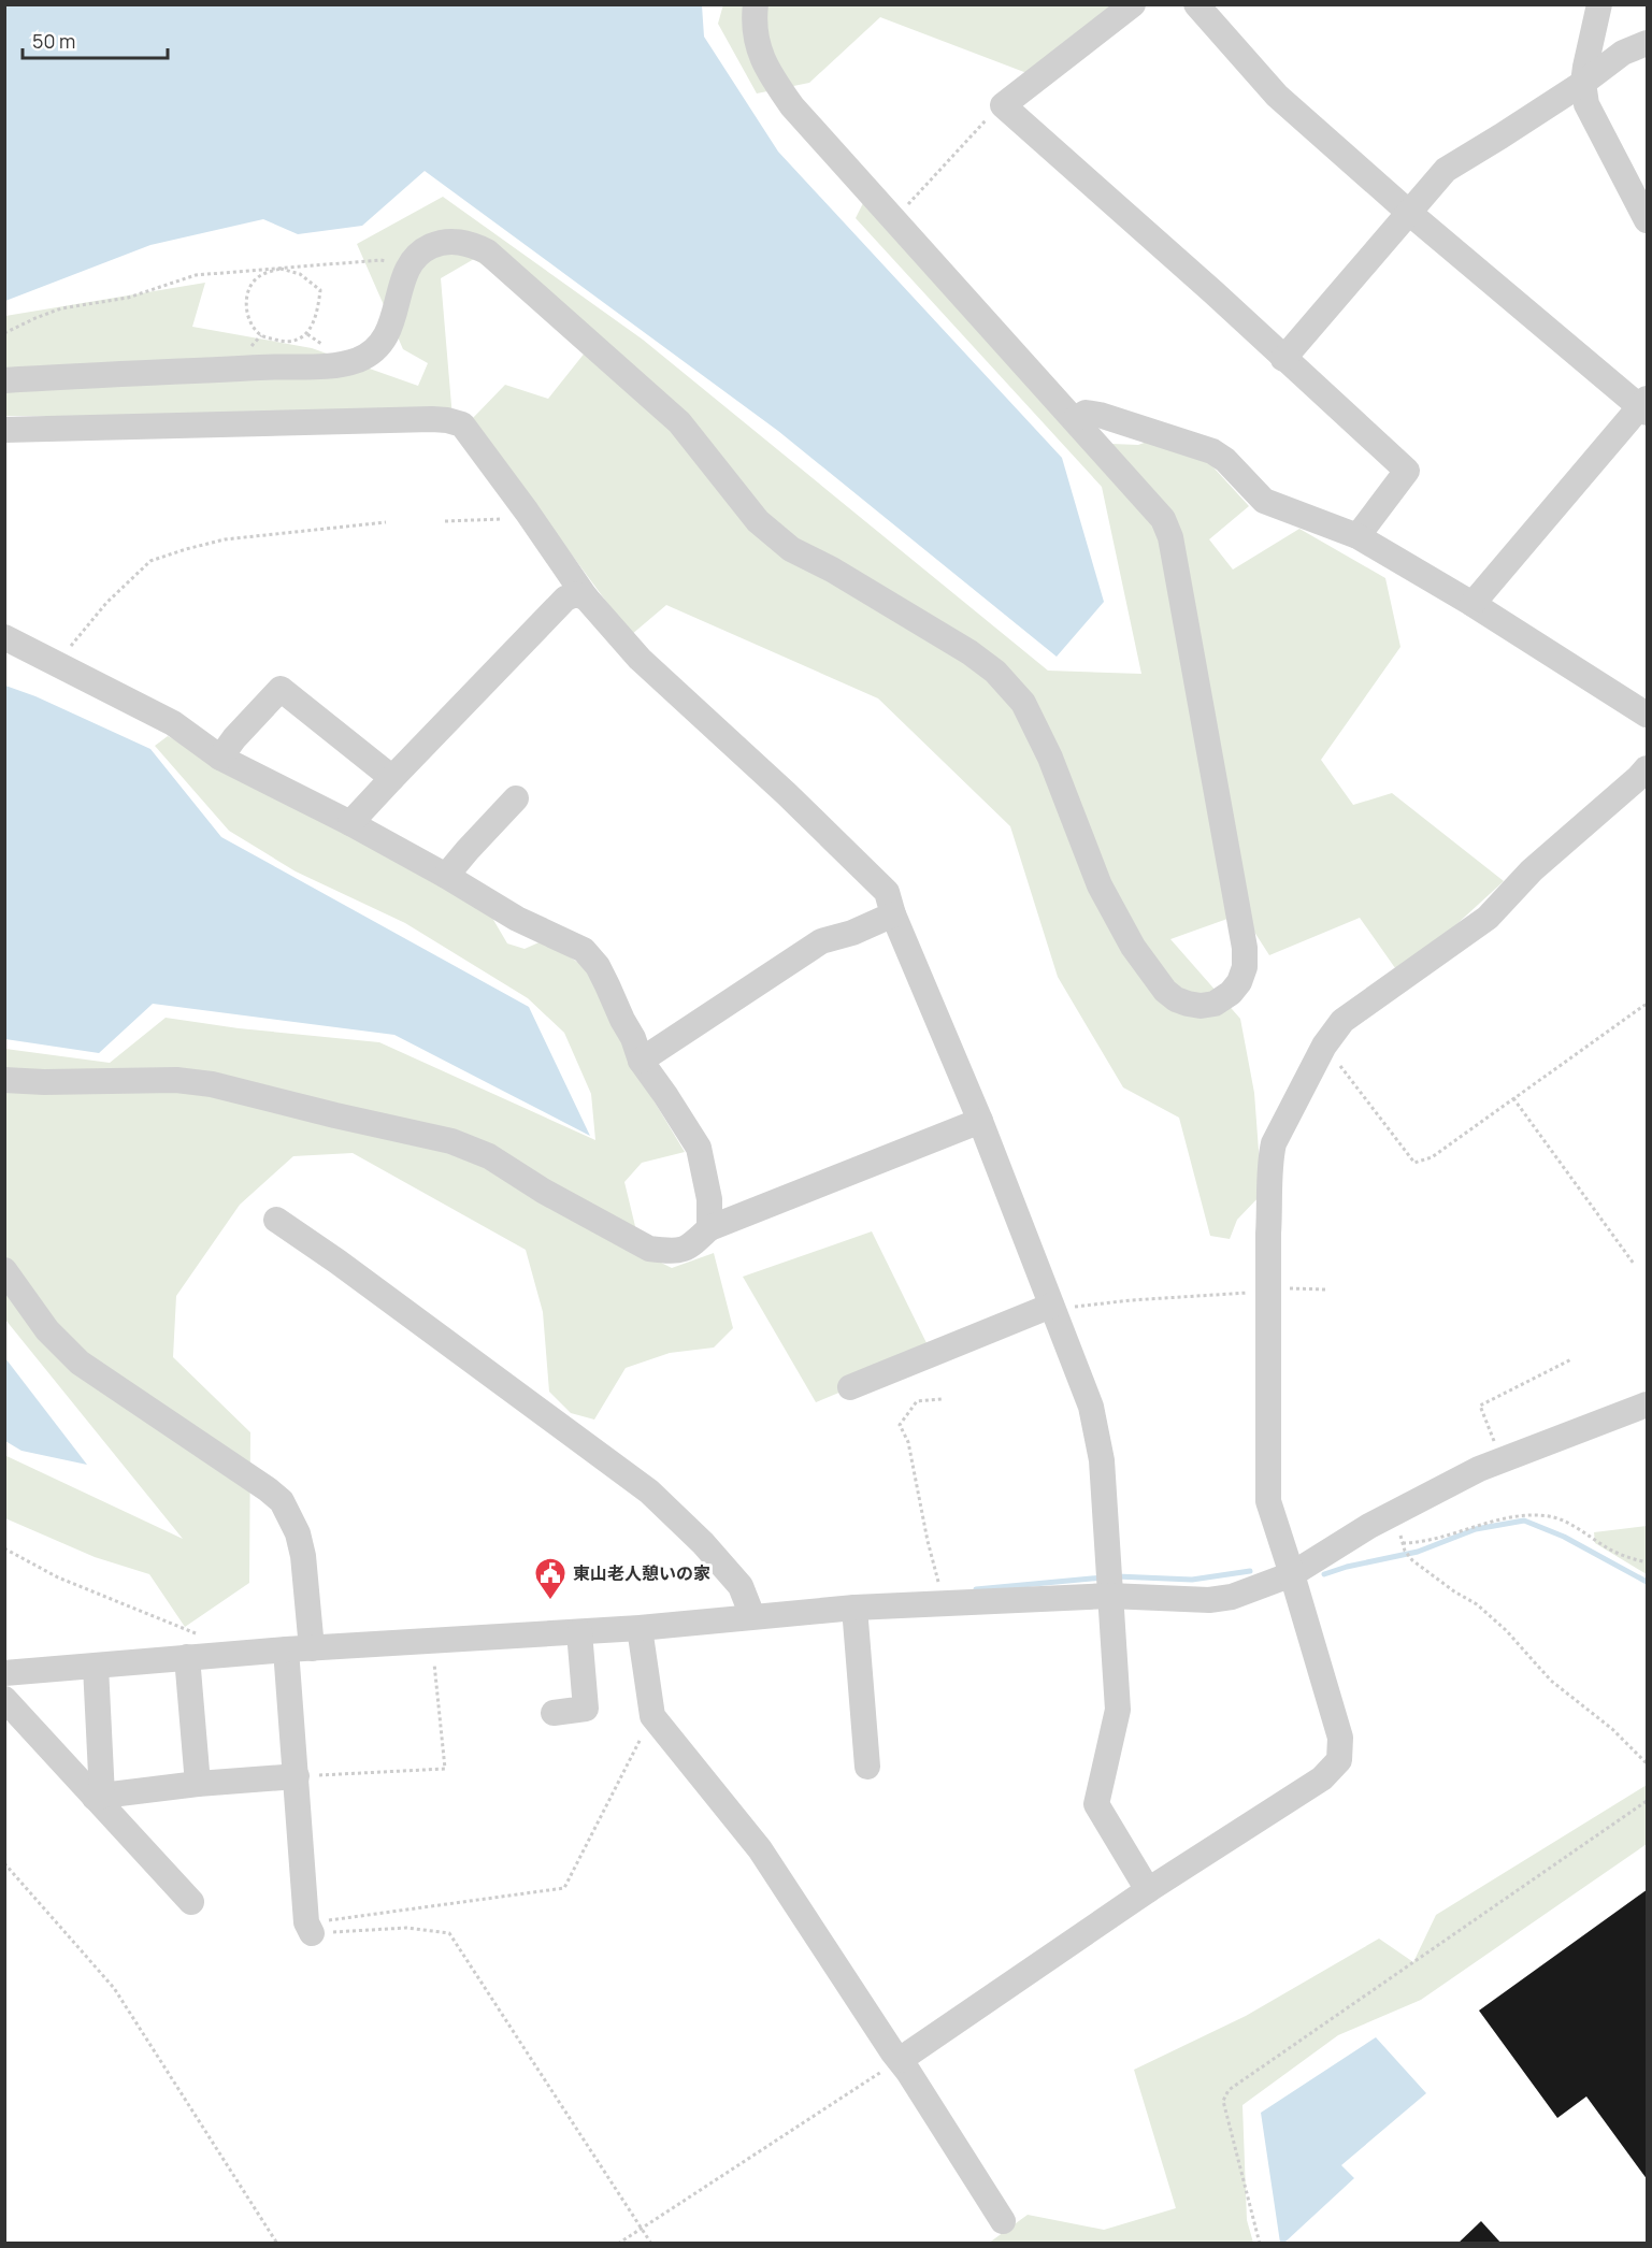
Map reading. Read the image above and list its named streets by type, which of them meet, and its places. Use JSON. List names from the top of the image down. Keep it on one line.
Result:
{"places":{"public building":["東山老人憩いの家"]},"scale_bar":"50 m"}
